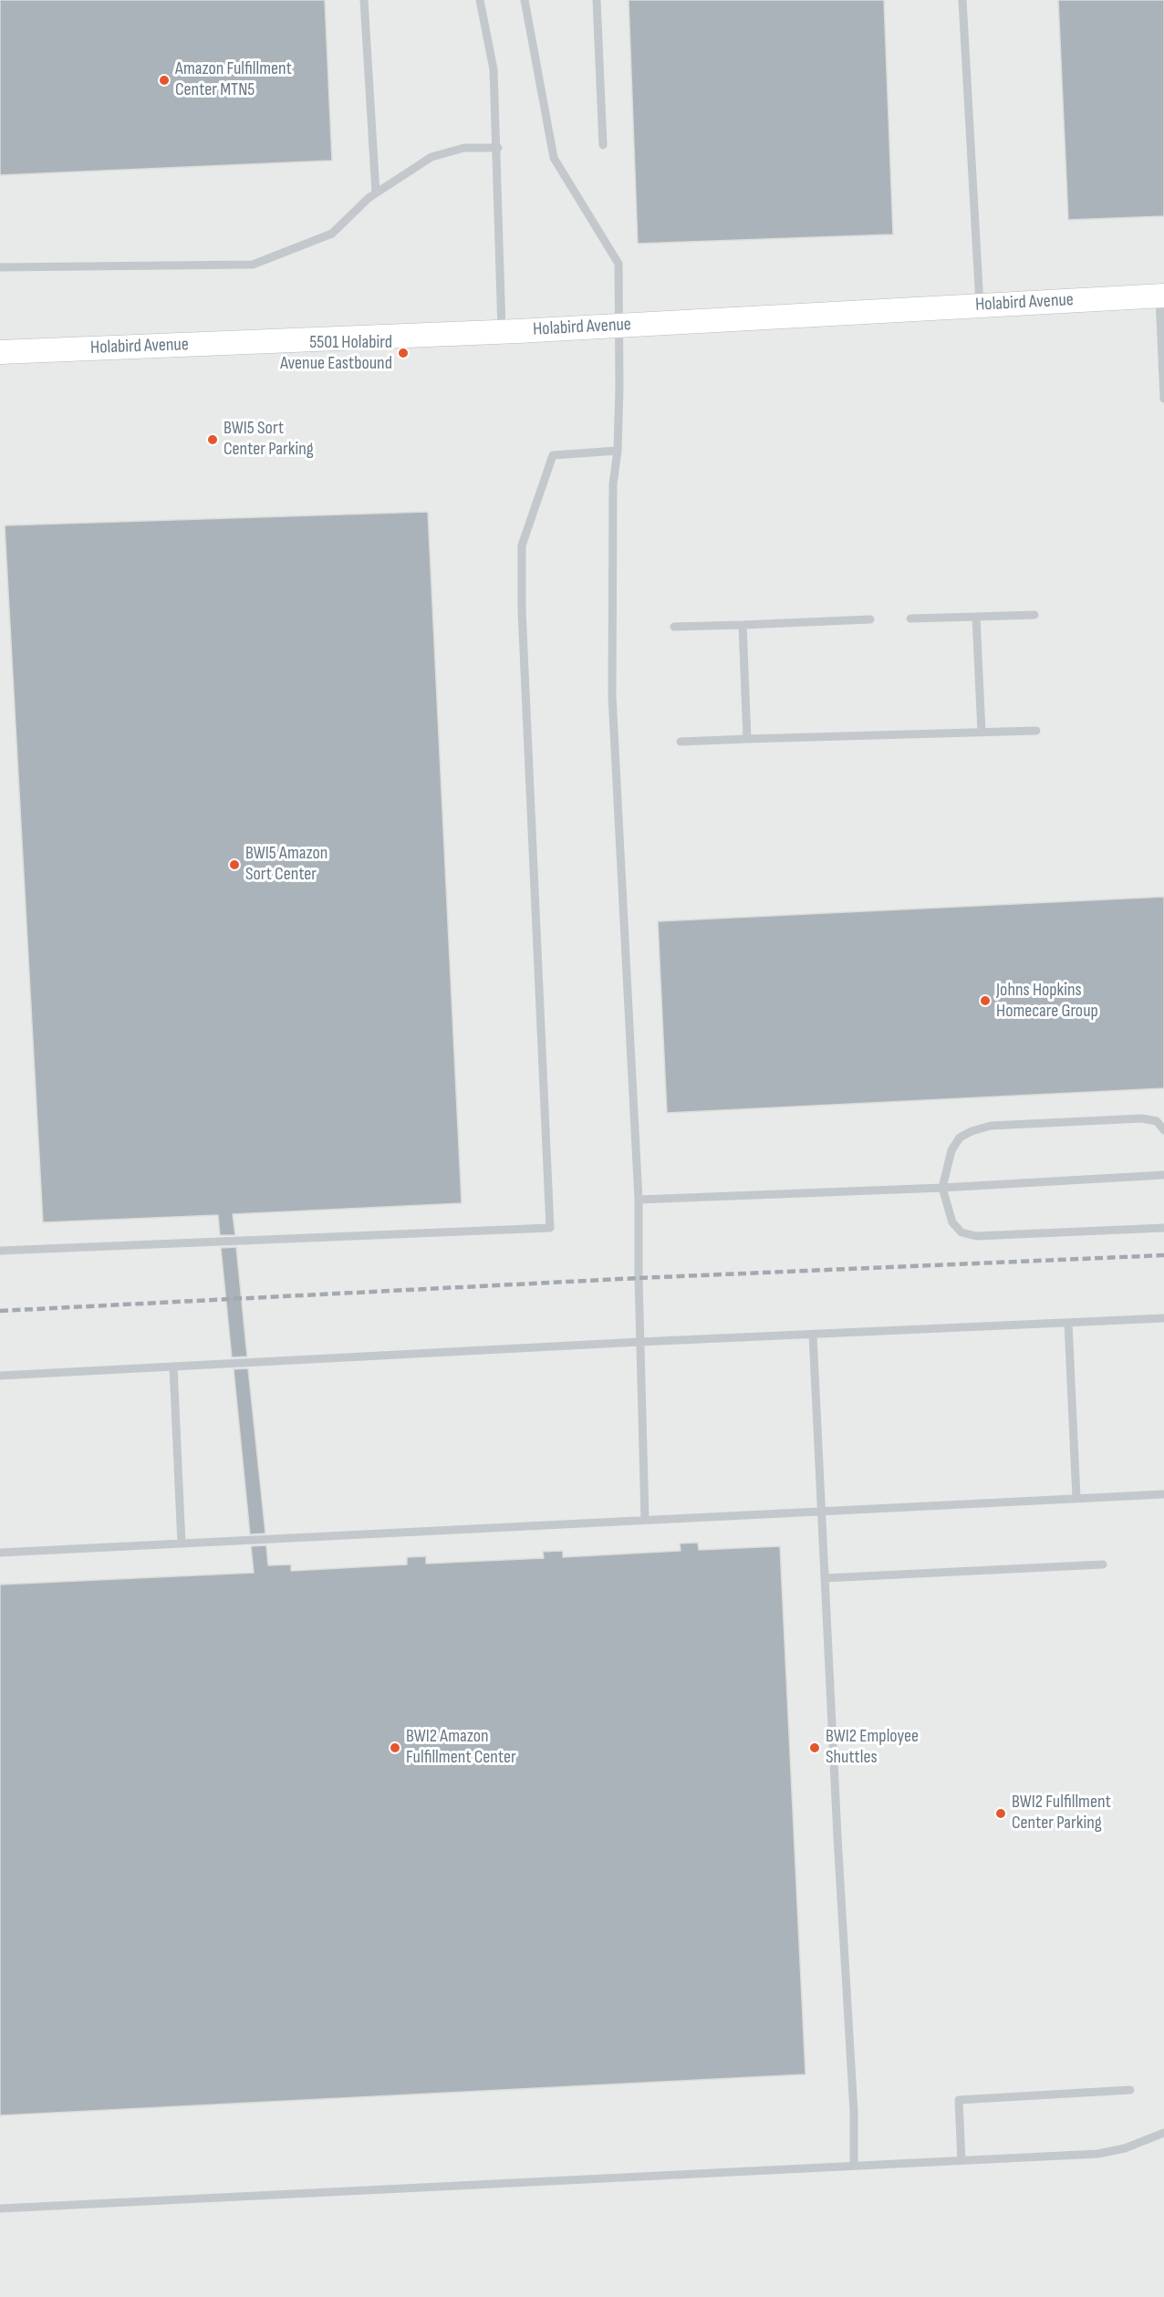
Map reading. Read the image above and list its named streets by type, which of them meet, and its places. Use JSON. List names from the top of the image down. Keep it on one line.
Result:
{"streets":{"main road":["Holabird Avenue"]},"places":["Amazon Fulfillment Center MTN5","5501 Holabird Avenue Eastbound","BWI5 Sort Center Parking","BWI5 Amazon Sort Center","Johns Hopkins Homecare Group","BWI2 Amazon Fulfillment Center","BWI2 Employee Shuttles","BWI2 Fulfillment Center Parking"]}
